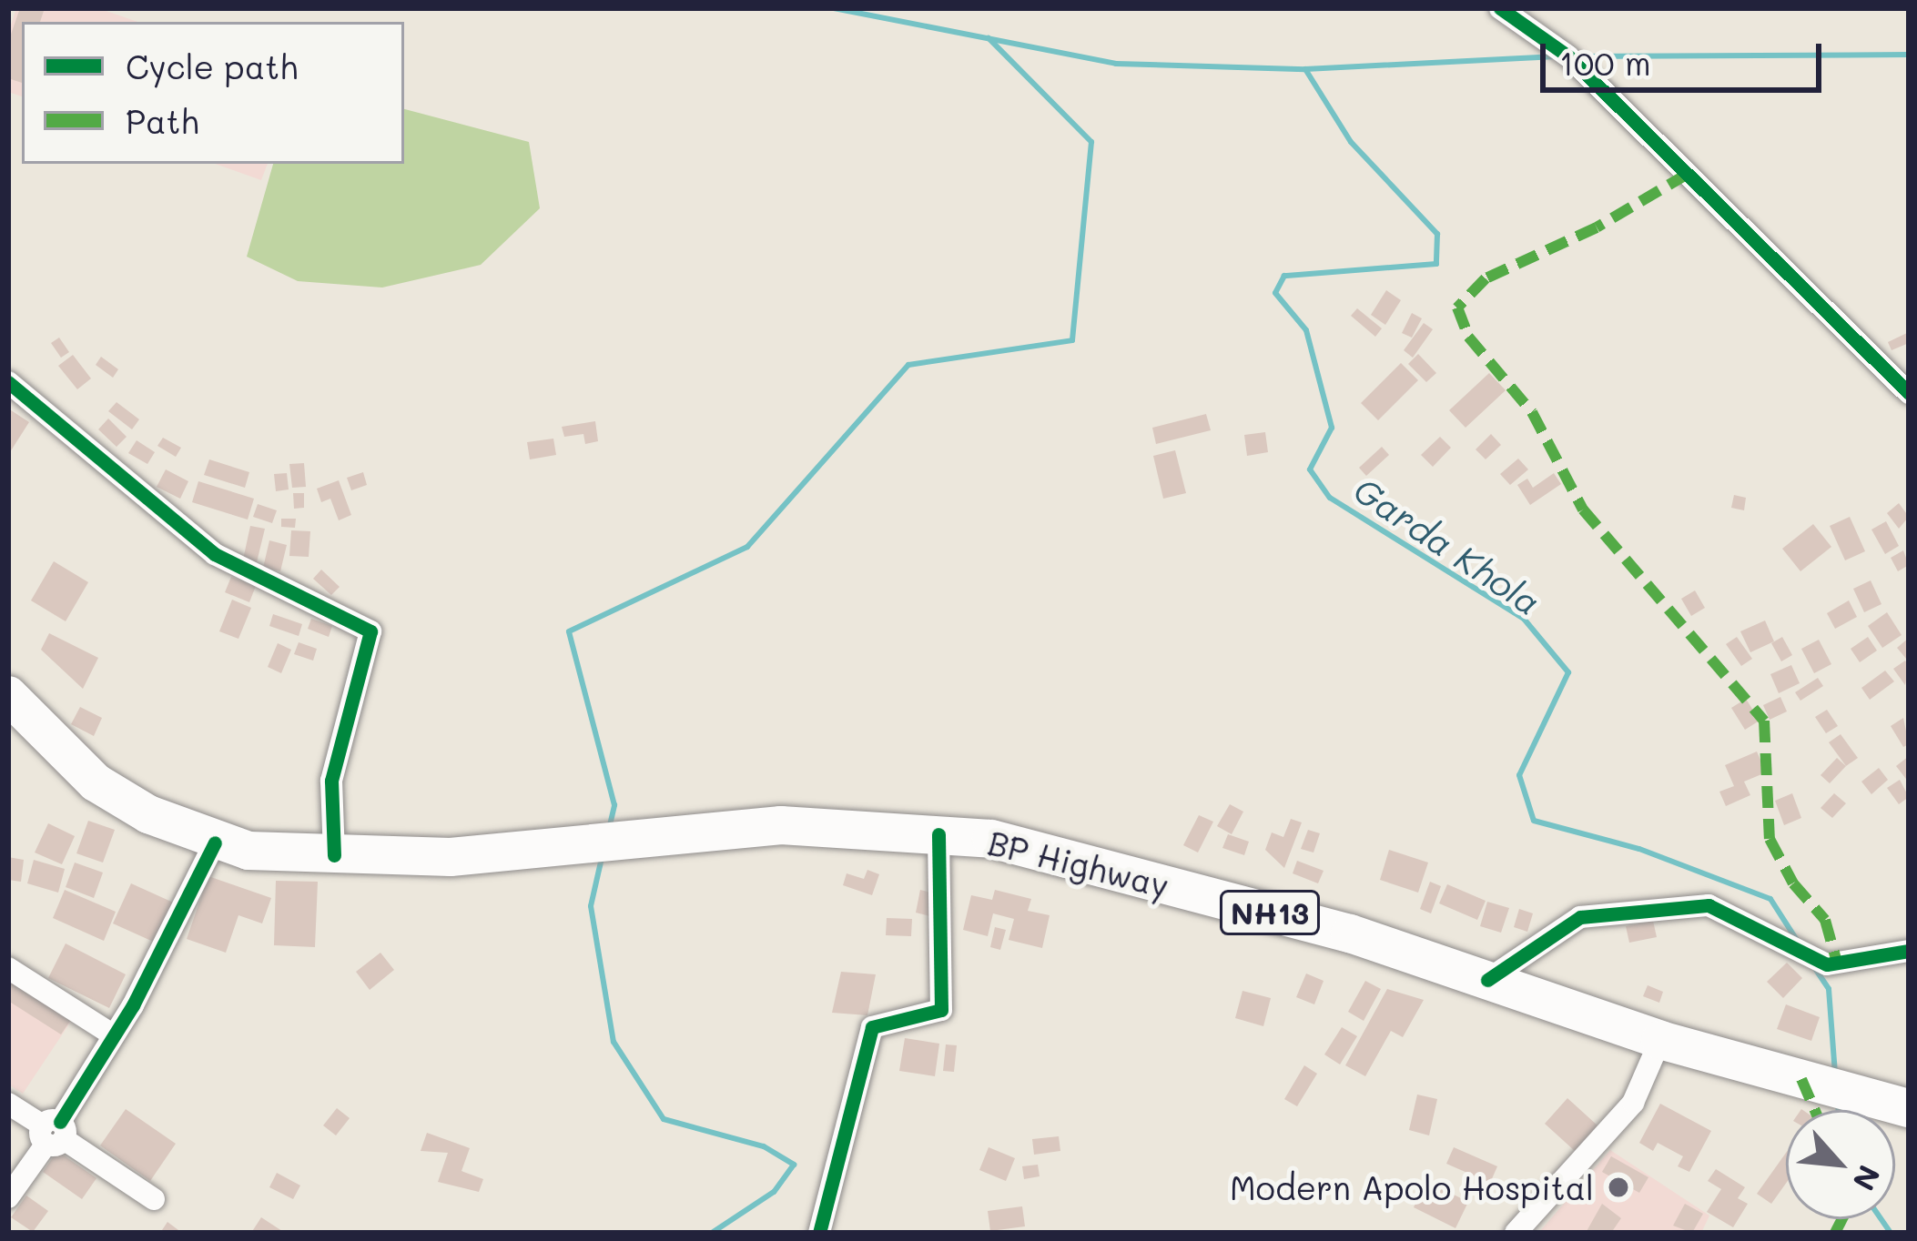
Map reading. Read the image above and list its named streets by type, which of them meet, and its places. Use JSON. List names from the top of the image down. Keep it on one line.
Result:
{"streets":{"highway":["BP Highway","NH13"]},"water":["Garda Khola"],"places":["Modern Apolo Hospital"],"legend":["Cycle path","Path"],"scale_bar":"100 m","north":"bottom right"}
